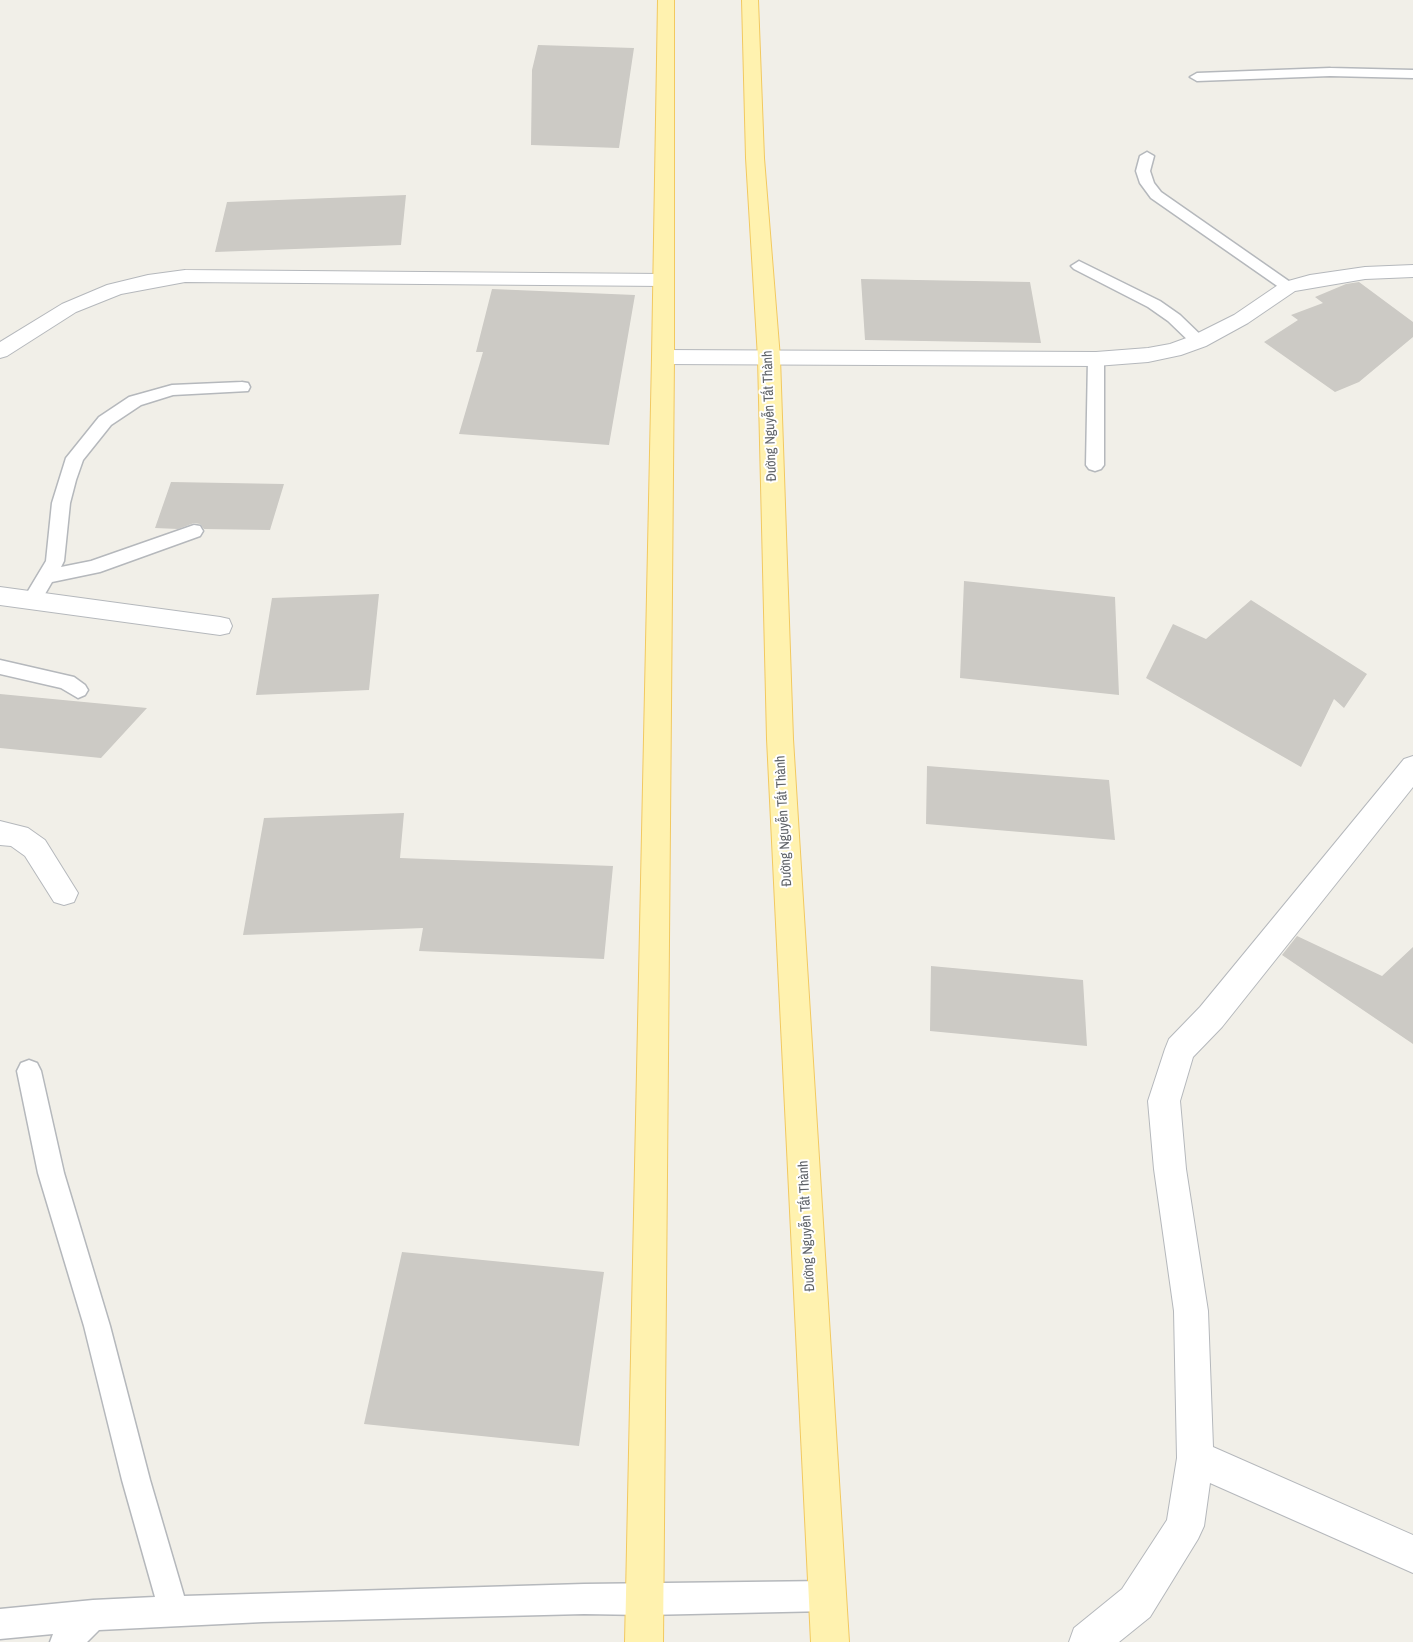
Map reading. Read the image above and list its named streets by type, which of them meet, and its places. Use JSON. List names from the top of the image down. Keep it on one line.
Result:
{"streets":{"main road":["Đường Nguyễn Tất Thành"]}}
